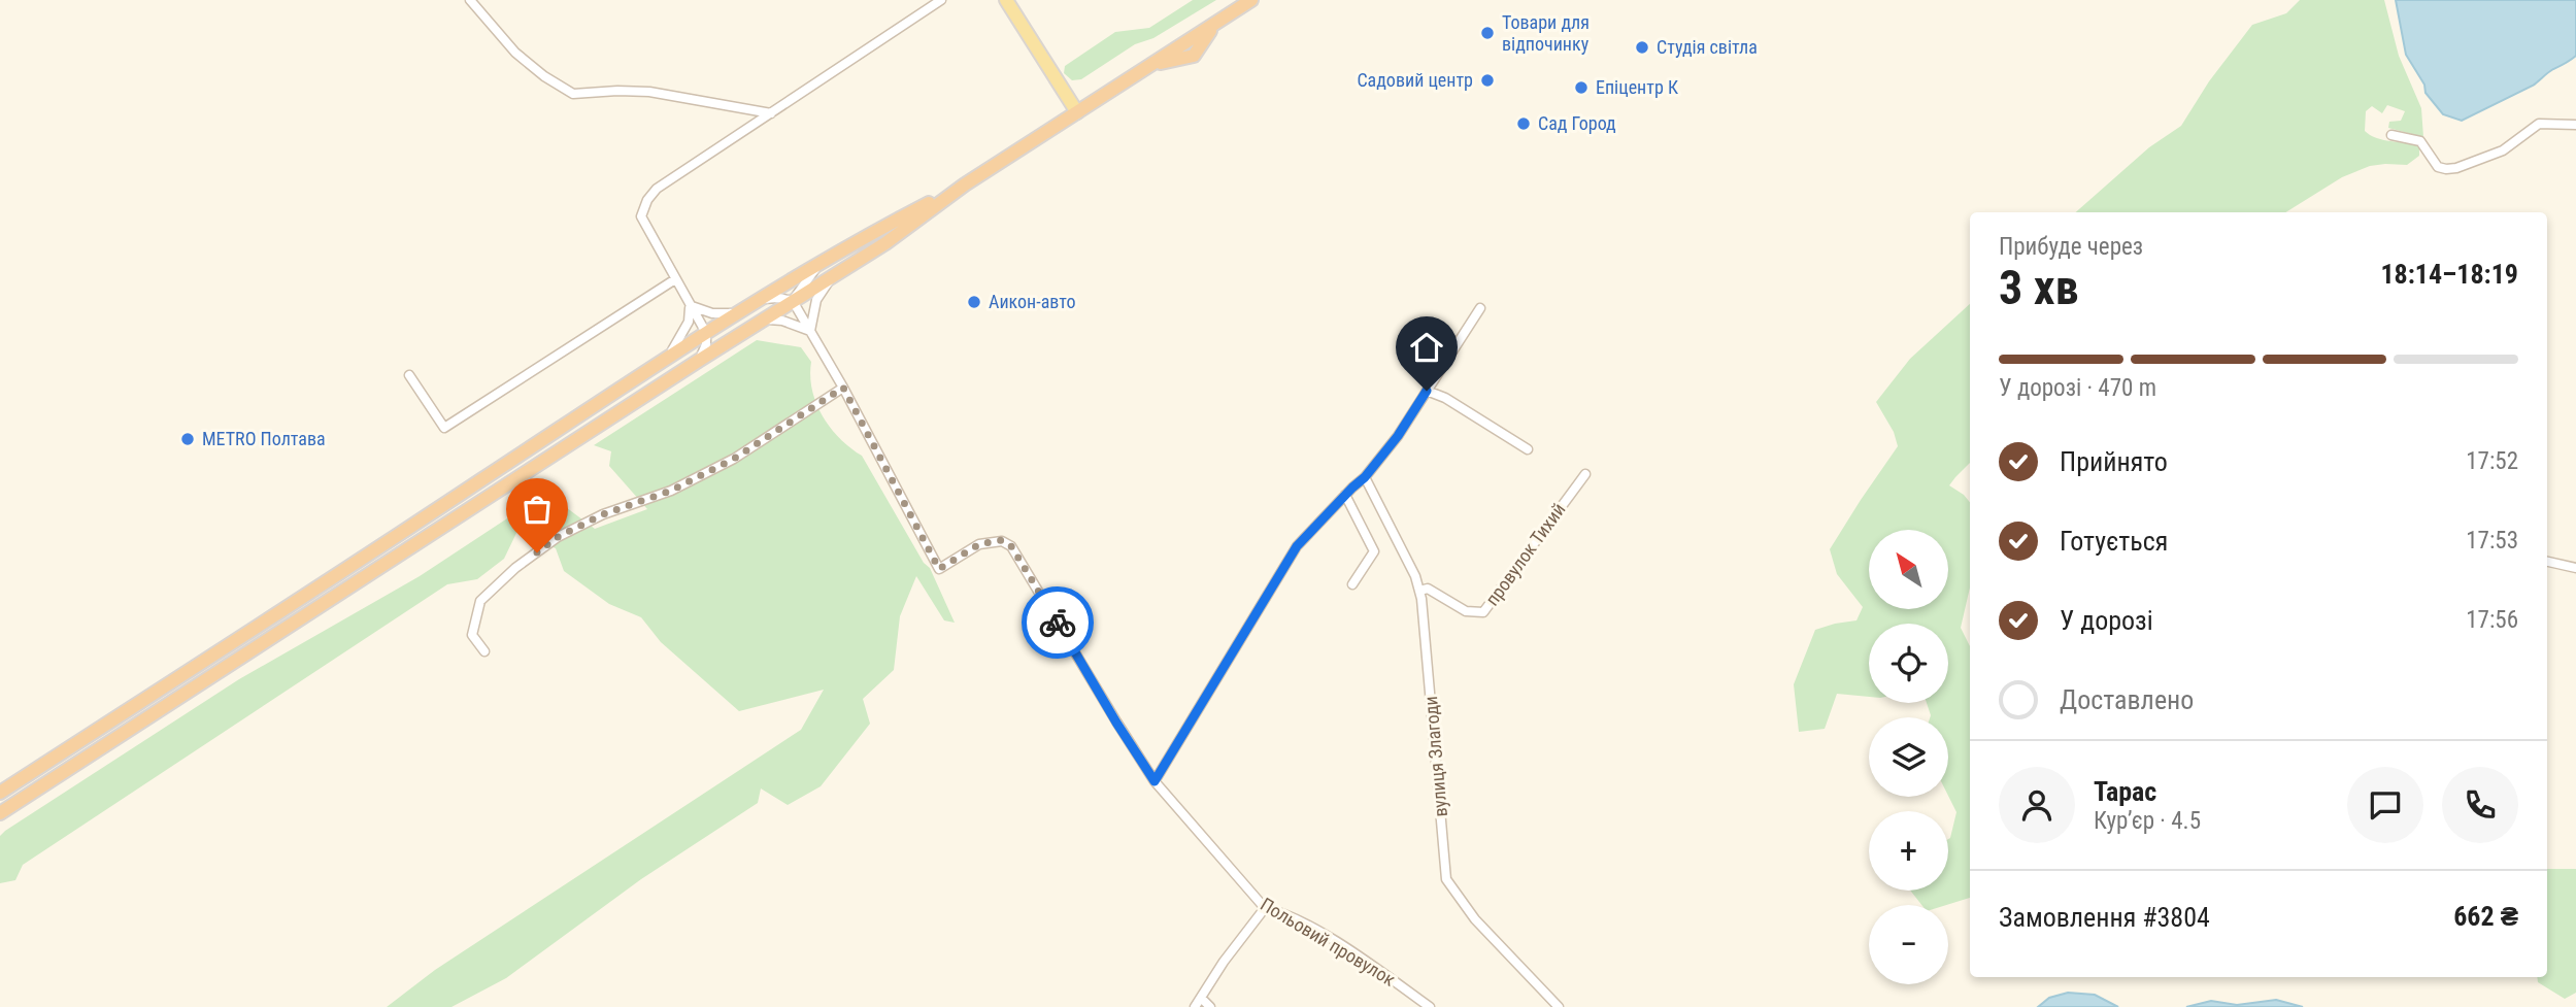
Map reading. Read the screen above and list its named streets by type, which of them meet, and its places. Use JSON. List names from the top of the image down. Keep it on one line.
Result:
{"streets":{"street":["провулок Тихий","вулиця Злагоди","Польовий провулок"]},"crossings":[["провулок Тихий","вулиця Злагоди"]],"places":["Товари для відпочинку","Студія світла","Садовий центр","Епіцентр К","Сад Город","Аикон-авто","METRO Полтава"],"north":"top left","page":{"heading":["3 хв","Прибуде через","18:14–18:19"],"panel":["Тарас","Кур’єр · 4.5","Замовлення #3804","662 ₴"],"bar":"У дорозі · 470 m","list":[["Прийнято","17:52"],["Готується","17:53"],["У дорозі","17:56"],"Доставлено"],"map_buttons":["+","−"]}}
